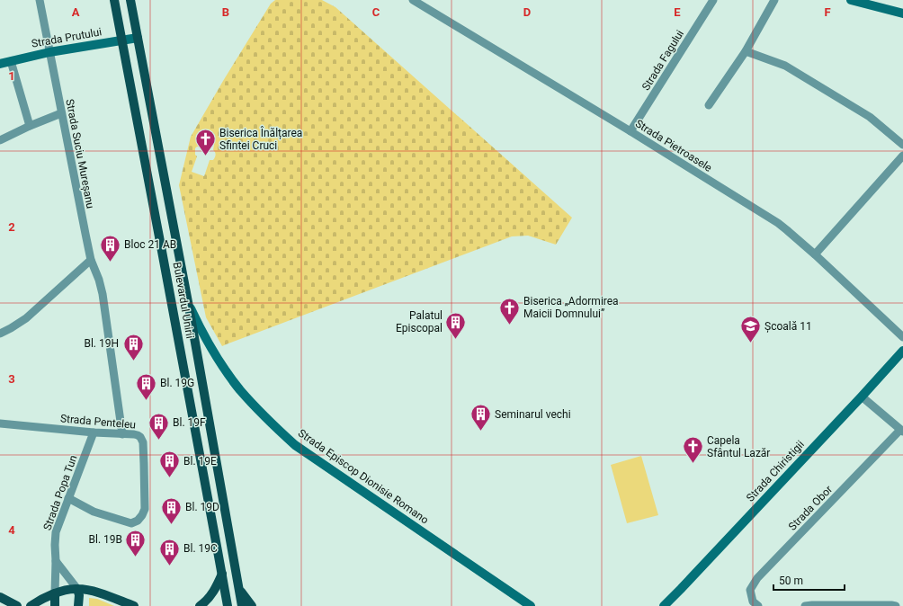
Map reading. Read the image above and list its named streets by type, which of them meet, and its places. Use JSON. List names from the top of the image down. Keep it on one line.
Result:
{"streets":{"main road":["Bulevardul Unirii"],"street":["Strada Prutului","Strada Fagului","Strada Pietroasele","Strada Suciu Mureșanu","Strada Penteleu","Strada Chiristigii","Strada Episcop Dionisie Romano","Strada Popa Tun","Strada Obor"]},"crossings":[["Strada Prutului","Strada Suciu Mureșanu"],["Strada Prutului","Bulevardul Unirii"],["Strada Fagului","Strada Pietroasele"],["Strada Suciu Mureșanu","Strada Penteleu"],["Bulevardul Unirii","Strada Episcop Dionisie Romano"],["Strada Penteleu","Strada Popa Tun"]],"places":{"church":["Biserica Înălțarea Sfintei Cruci","Biserica „Adormirea Maicii Domnului”","Capela Sfântul Lazăr"],"building":["Bloc 21 AB","Palatul Episcopal","Bl. 19H","Bl. 19G","Seminarul vechi","Bl. 19F","Bl. 19E","Bl. 19D","Bl. 19B","Bl. 19C"],"school or university":["Școală 11"]},"scale_bar":"50 m","grid":{"columns":["A","B","C","D","E","F"],"rows":["1","2","3","4"]}}
